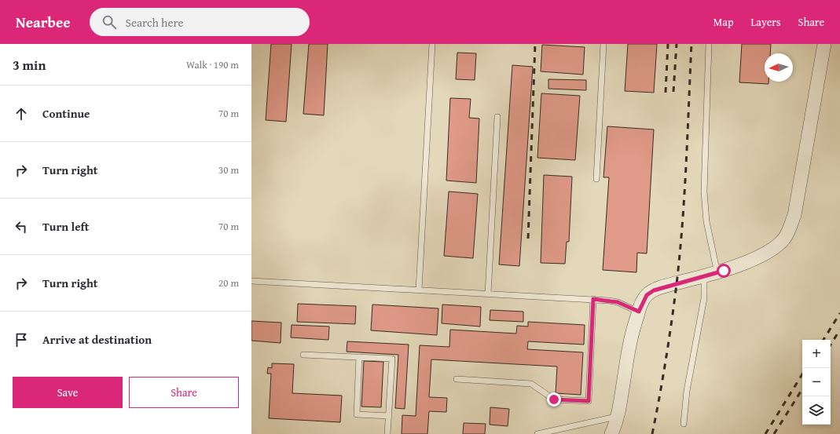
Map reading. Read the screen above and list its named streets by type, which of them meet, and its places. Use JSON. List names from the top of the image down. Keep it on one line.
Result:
{"north":"left","page":{"header":"Nearbee","search":"Search here","nav":["Map","Layers","Share"],"heading":["3 min","Walk · 190 m"],"list":[["Continue","70 m"],["Turn right","30 m"],["Turn left","70 m"],["Turn right","20 m"],"Arrive at destination"],"map_buttons":["+","−"],"buttons":["Save","Share"]}}
